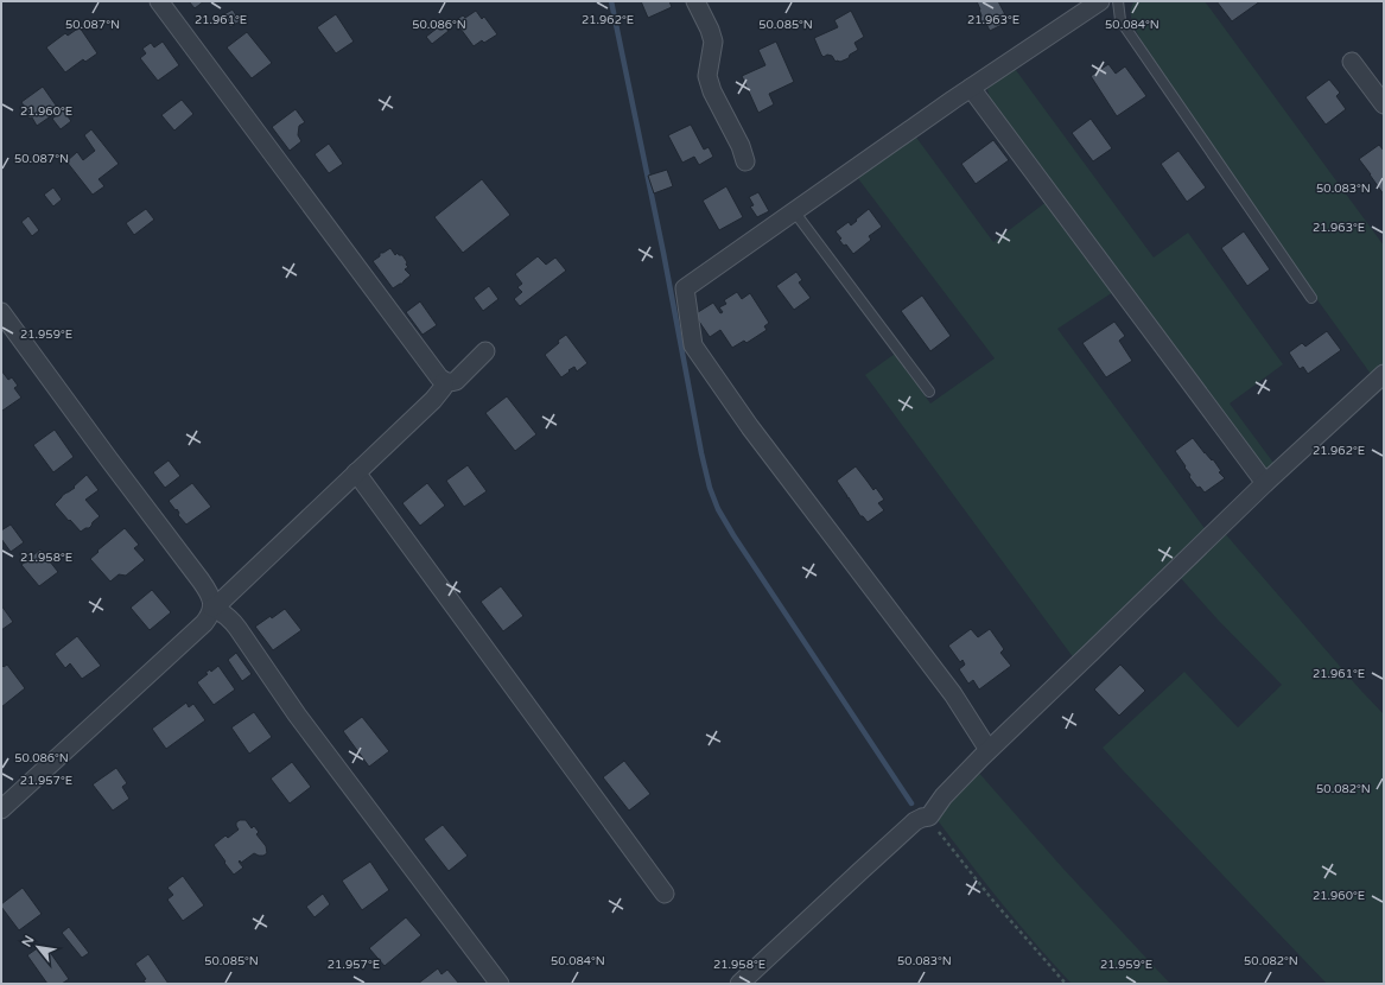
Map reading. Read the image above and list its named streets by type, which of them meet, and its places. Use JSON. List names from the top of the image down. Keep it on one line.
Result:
{"north":"top left","coordinates":["21.961°E","21.962°E","21.963°E","50.087°N","50.086°N","50.085°N","50.084°N","21.960°E","50.083°N","21.959°E","21.958°E","21.957°E","50.082°N"]}
